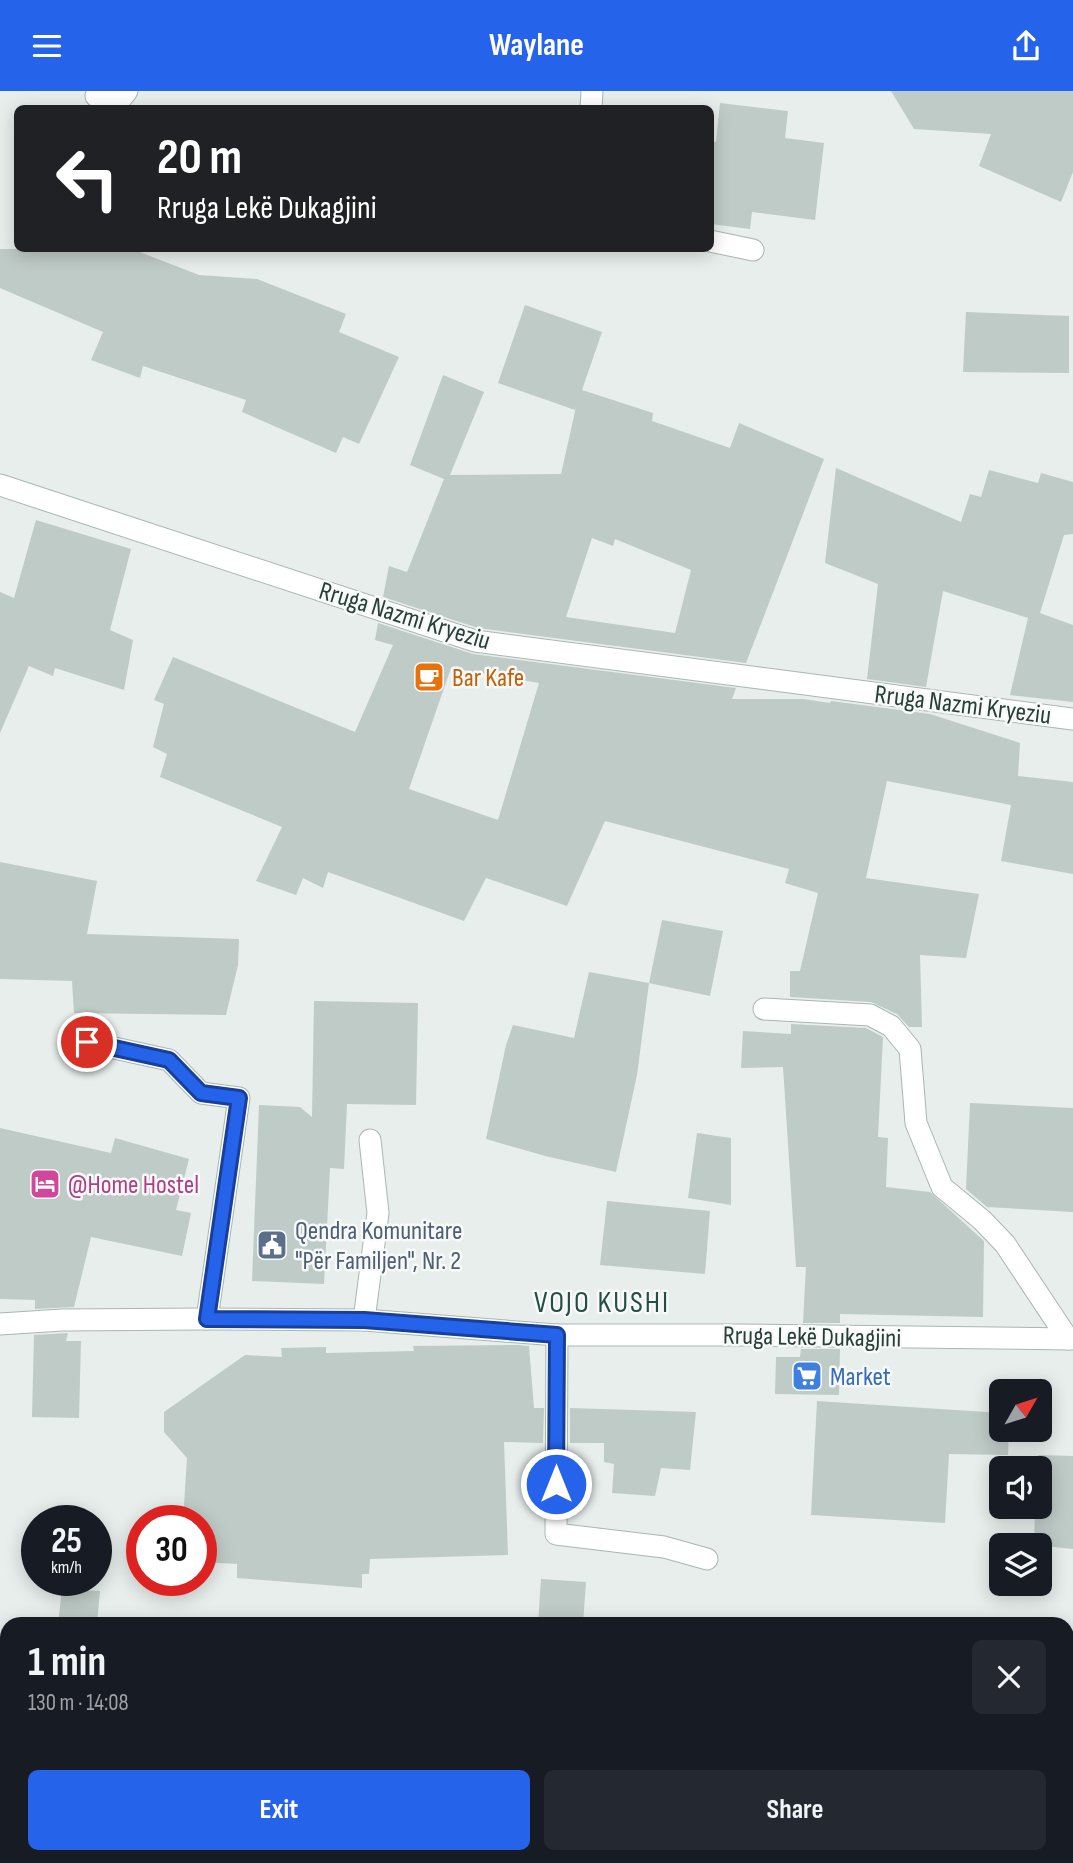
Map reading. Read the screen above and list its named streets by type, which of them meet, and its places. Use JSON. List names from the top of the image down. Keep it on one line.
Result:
{"streets":{"street":["Rruga Nazmi Kryeziu","Rruga Lekë Dukagjini"]},"districts":["VOJO KUSHI"],"places":{"cafe":["Bar Kafe"],"hotel":["@Home Hostel"],"public building":["Qendra Komunitare \"Për Familjen\", Nr. 2"],"supermarket":["Market"]},"north":"top right","page":{"header":"Waylane","turn":["20 m","Rruga Lekë Dukagjini"],"speed":"25 km/h","limit":"30","heading":["1 min","130 m · 14:08"],"buttons":["Exit","Share"]}}
